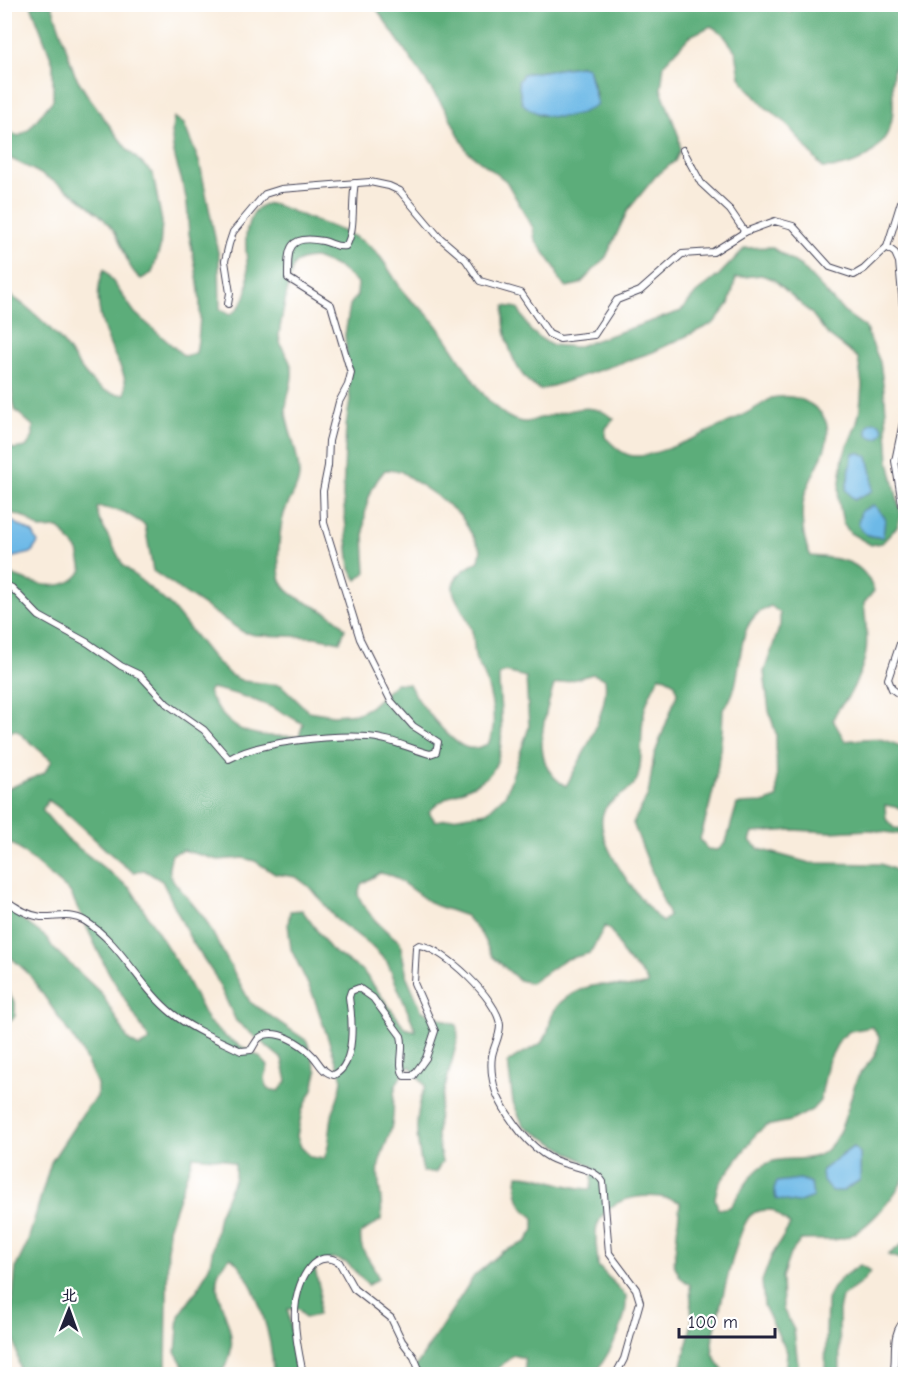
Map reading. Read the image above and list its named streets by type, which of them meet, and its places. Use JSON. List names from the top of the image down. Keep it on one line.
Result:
{"scale_bar":"100 m","north":"top"}
